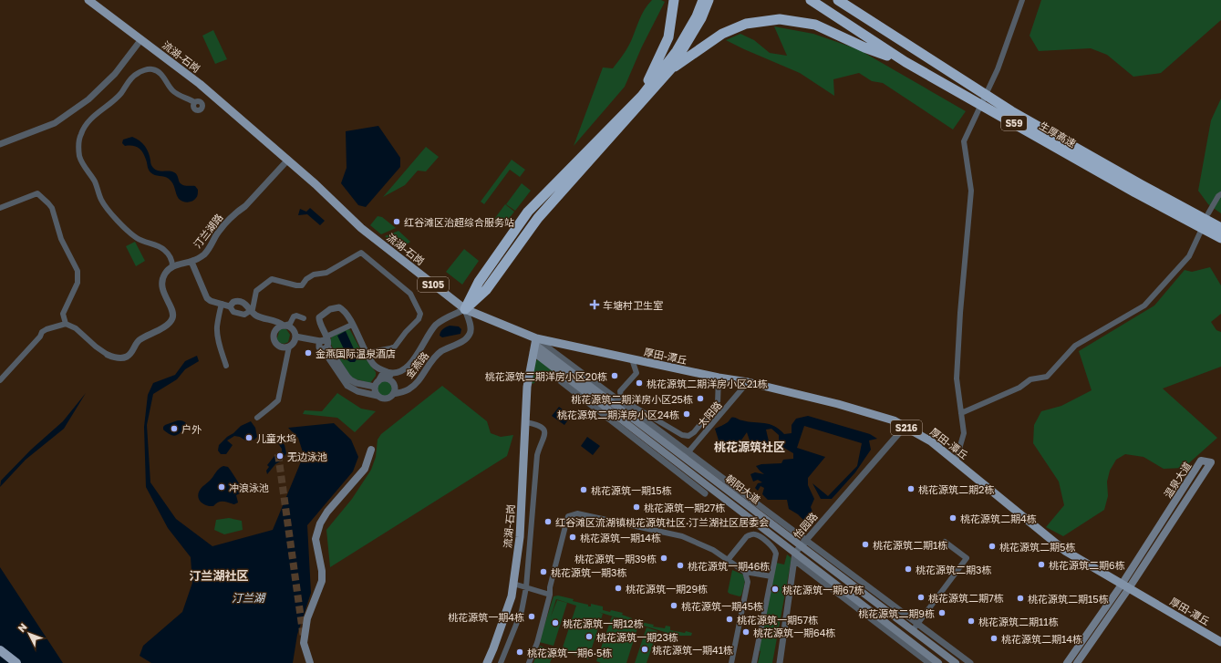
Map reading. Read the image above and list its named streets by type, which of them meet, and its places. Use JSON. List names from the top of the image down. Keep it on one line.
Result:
{"streets":{"highway":["S59","生厚高速"],"main road":["流湖-石岗","S105","厚田-潭丘","S216","温泉大道","朝阳大道"],"street":["汀兰湖路","金燕路","太阳路","怡园路"]},"crossings":[["流湖-石岗","汀兰湖路"],["流湖-石岗","厚田-潭丘"],["流湖-石岗","金燕路"],["流湖-石岗","朝阳大道"],["厚田-潭丘","太阳路"],["厚田-潭丘","温泉大道"],["厚田-潭丘","朝阳大道"],["厚田-潭丘","怡园路"],["太阳路","朝阳大道"],["朝阳大道","怡园路"]],"districts":["桃花源筑社区","汀兰湖社区"],"water":["汀兰湖"],"places":{"other":["红谷滩区治超综合服务站","金燕国际温泉酒店","桃花源筑二期洋房小区20栋","桃花源筑二期洋房小区21栋","桃花源筑二期洋房小区25栋","桃花源筑二期洋房小区24栋","户外","儿童水坞","无边泳池","冲浪泳池","桃花源筑二期2栋","桃花源筑一期15栋","桃花源筑一期27栋","桃花源筑二期4栋","红谷滩区流湖镇桃花源筑社区·汀兰湖社区居委会","桃花源筑一期14栋","桃花源筑二期1栋","桃花源筑二期5栋","桃花源筑一期39栋","桃花源筑二期6栋","桃花源筑一期46栋","桃花源筑二期3栋","桃花源筑一期3栋","桃花源筑一期29栋","桃花源筑一期67栋","桃花源筑二期7栋","桃花源筑二期15栋","桃花源筑一期45栋","桃花源筑二期9栋","桃花源筑一期4栋","桃花源筑一期57栋","桃花源筑二期11栋","桃花源筑一期12栋","桃花源筑一期64栋","桃花源筑一期23栋","桃花源筑二期14栋","桃花源筑一期41栋","桃花源筑一期6·5栋"],"health":["车塘村卫生室"]},"north":"top left"}
